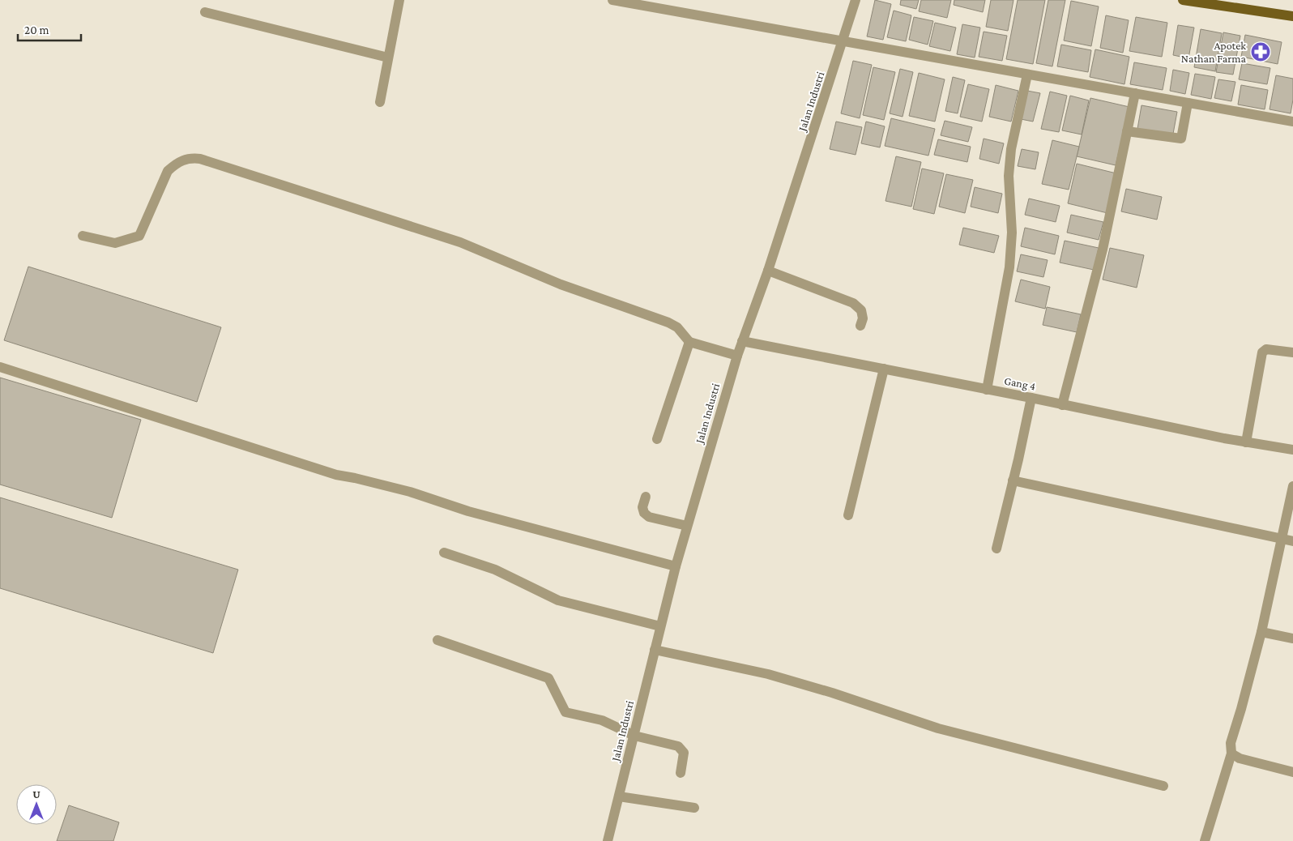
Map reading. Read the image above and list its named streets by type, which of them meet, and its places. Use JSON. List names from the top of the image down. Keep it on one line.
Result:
{"streets":{"street":["Jalan Industri","Gang 4"]},"crossings":[["Jalan Industri","Gang 4"]],"places":{"pharmacy":["Apotek Nathan Farma"]},"scale_bar":"20 m","north":"top"}
